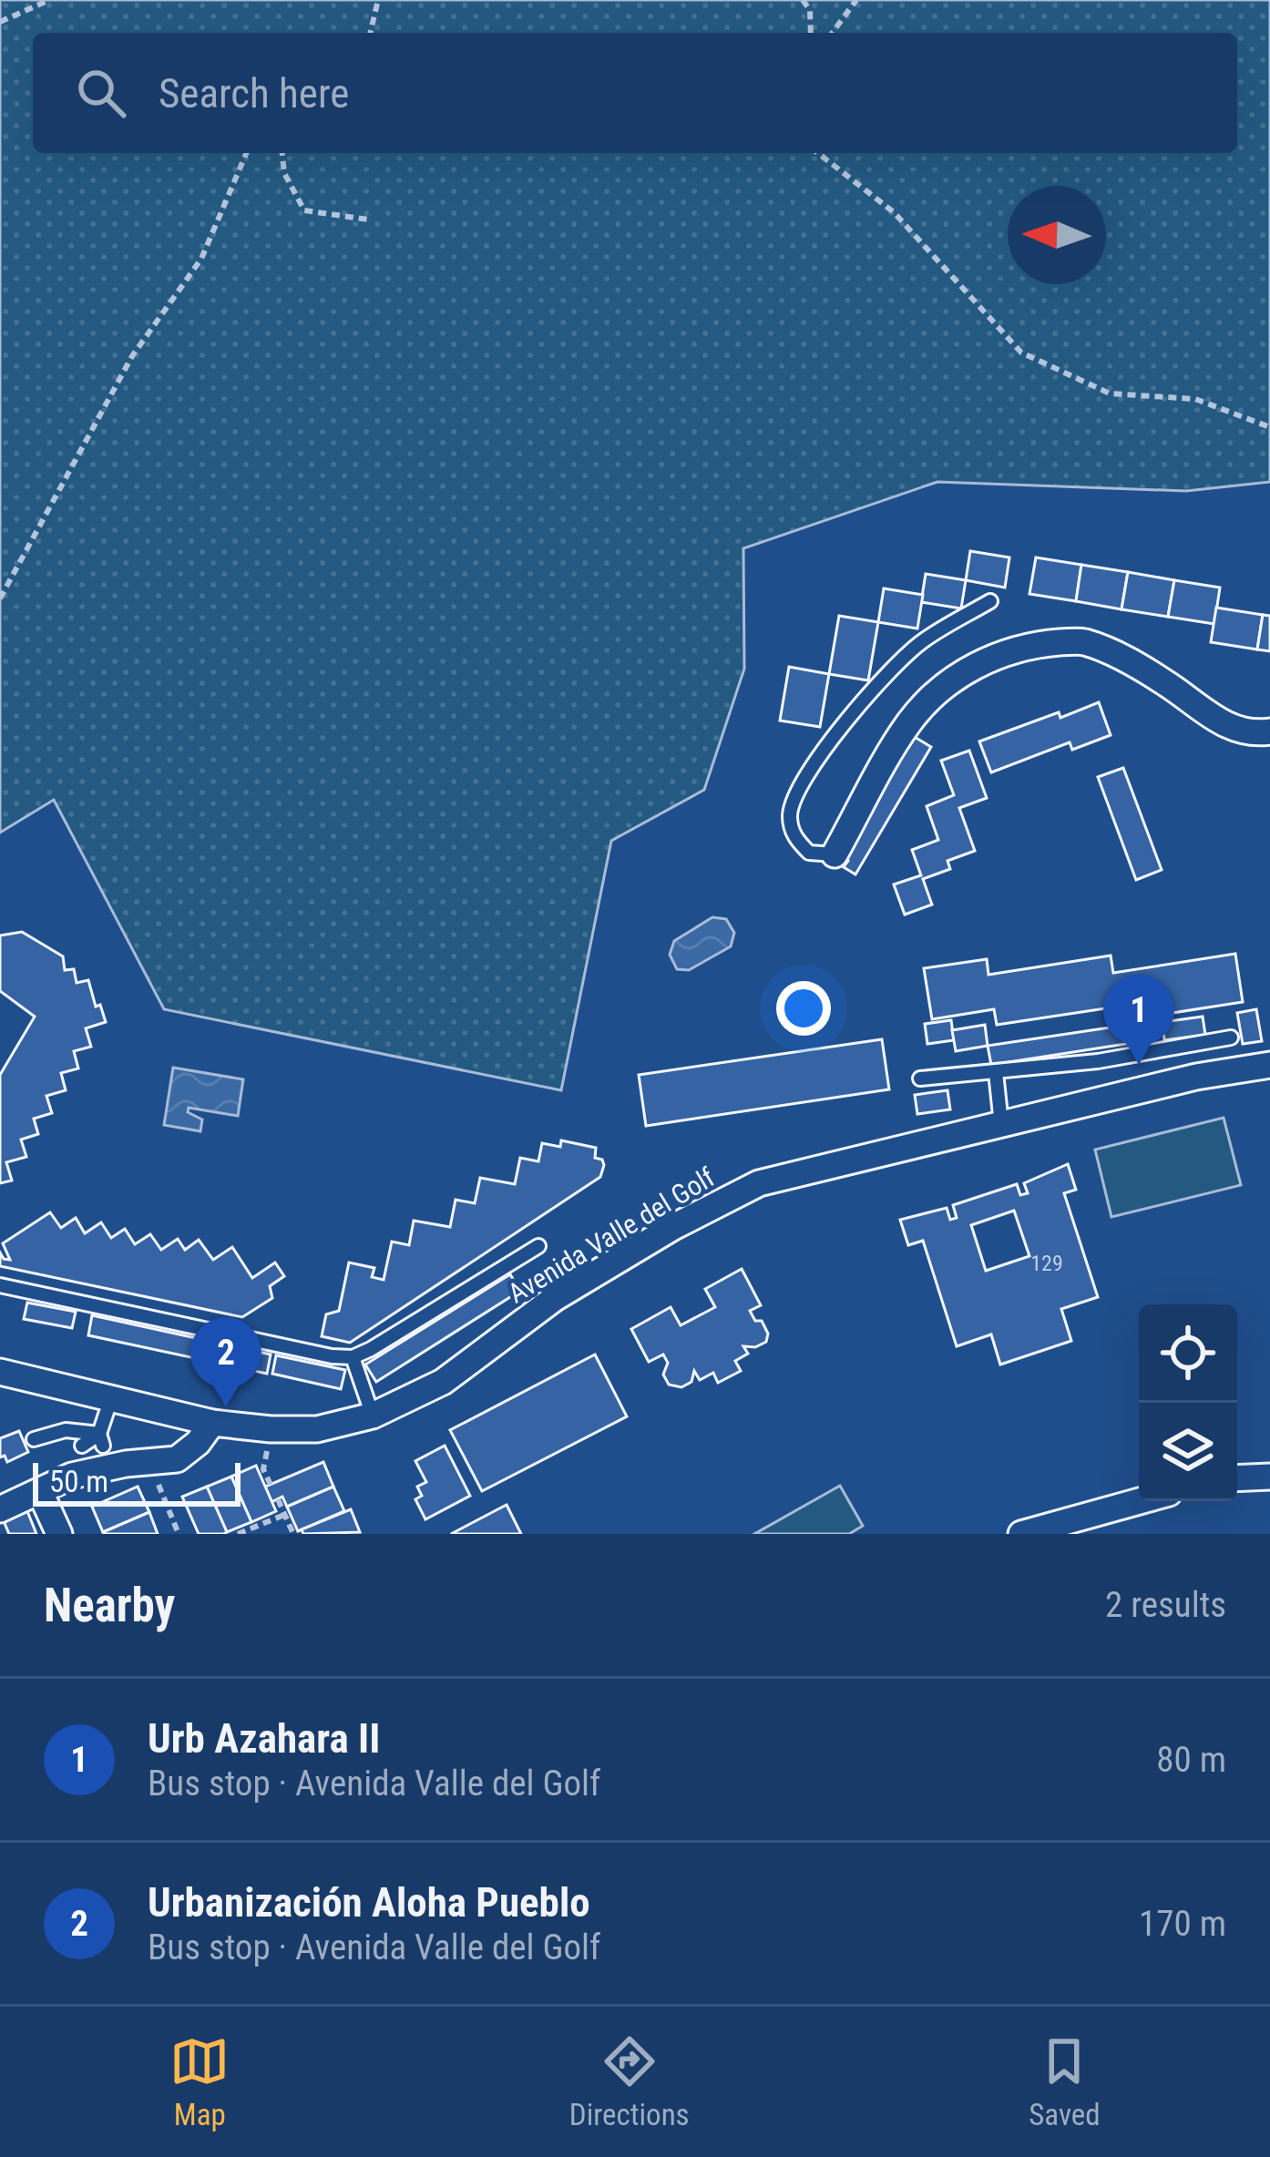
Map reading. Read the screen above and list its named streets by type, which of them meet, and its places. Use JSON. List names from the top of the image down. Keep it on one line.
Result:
{"streets":{"street":["Avenida Valle del Golf"]},"house_numbers":["129"],"scale_bar":"50 m","north":"left","page":{"search":"Search here","pins":["1","2"],"scale":"50 m","heading":["Nearby","2 results"],"list":[{"mark":"1","name":"Urb Azahara II","note":"Bus stop · Avenida Valle del Golf","value":"80 m"},{"mark":"2","name":"Urbanización Aloha Pueblo","note":"Bus stop · Avenida Valle del Golf","value":"170 m"}],"nav":["Map","Directions","Saved"]}}
